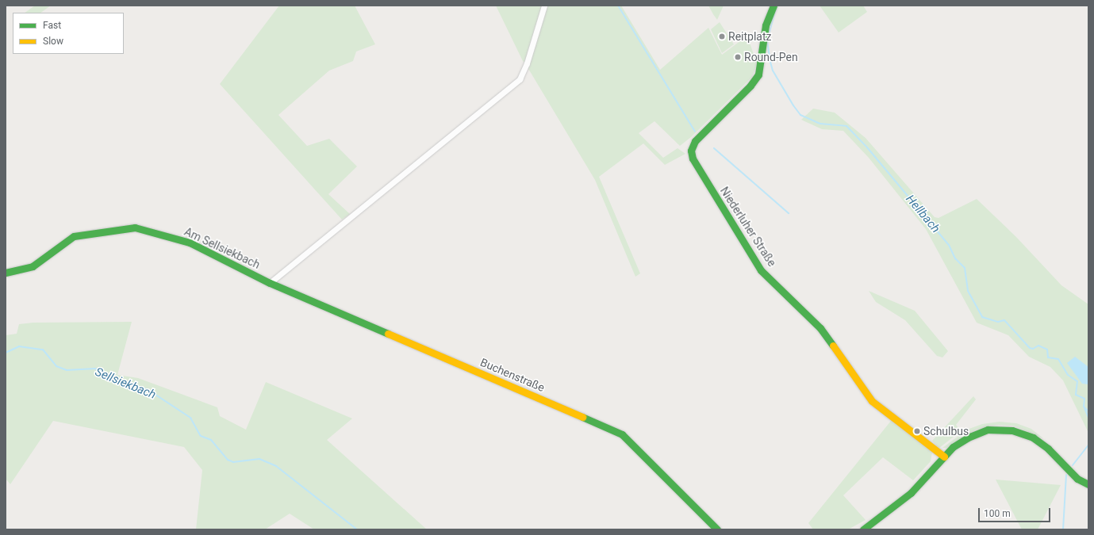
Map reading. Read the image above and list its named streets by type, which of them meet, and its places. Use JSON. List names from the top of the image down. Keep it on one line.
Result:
{"streets":{"street":["Niederluher Straße","Am Sellsiekbach","Buchenstraße"]},"crossings":[["Am Sellsiekbach","Buchenstraße"]],"water":["Hellbach","Sellsiekbach"],"places":["Reitplatz","Round-Pen","Schulbus"],"legend":["Fast","Slow"],"scale_bar":"100 m"}
